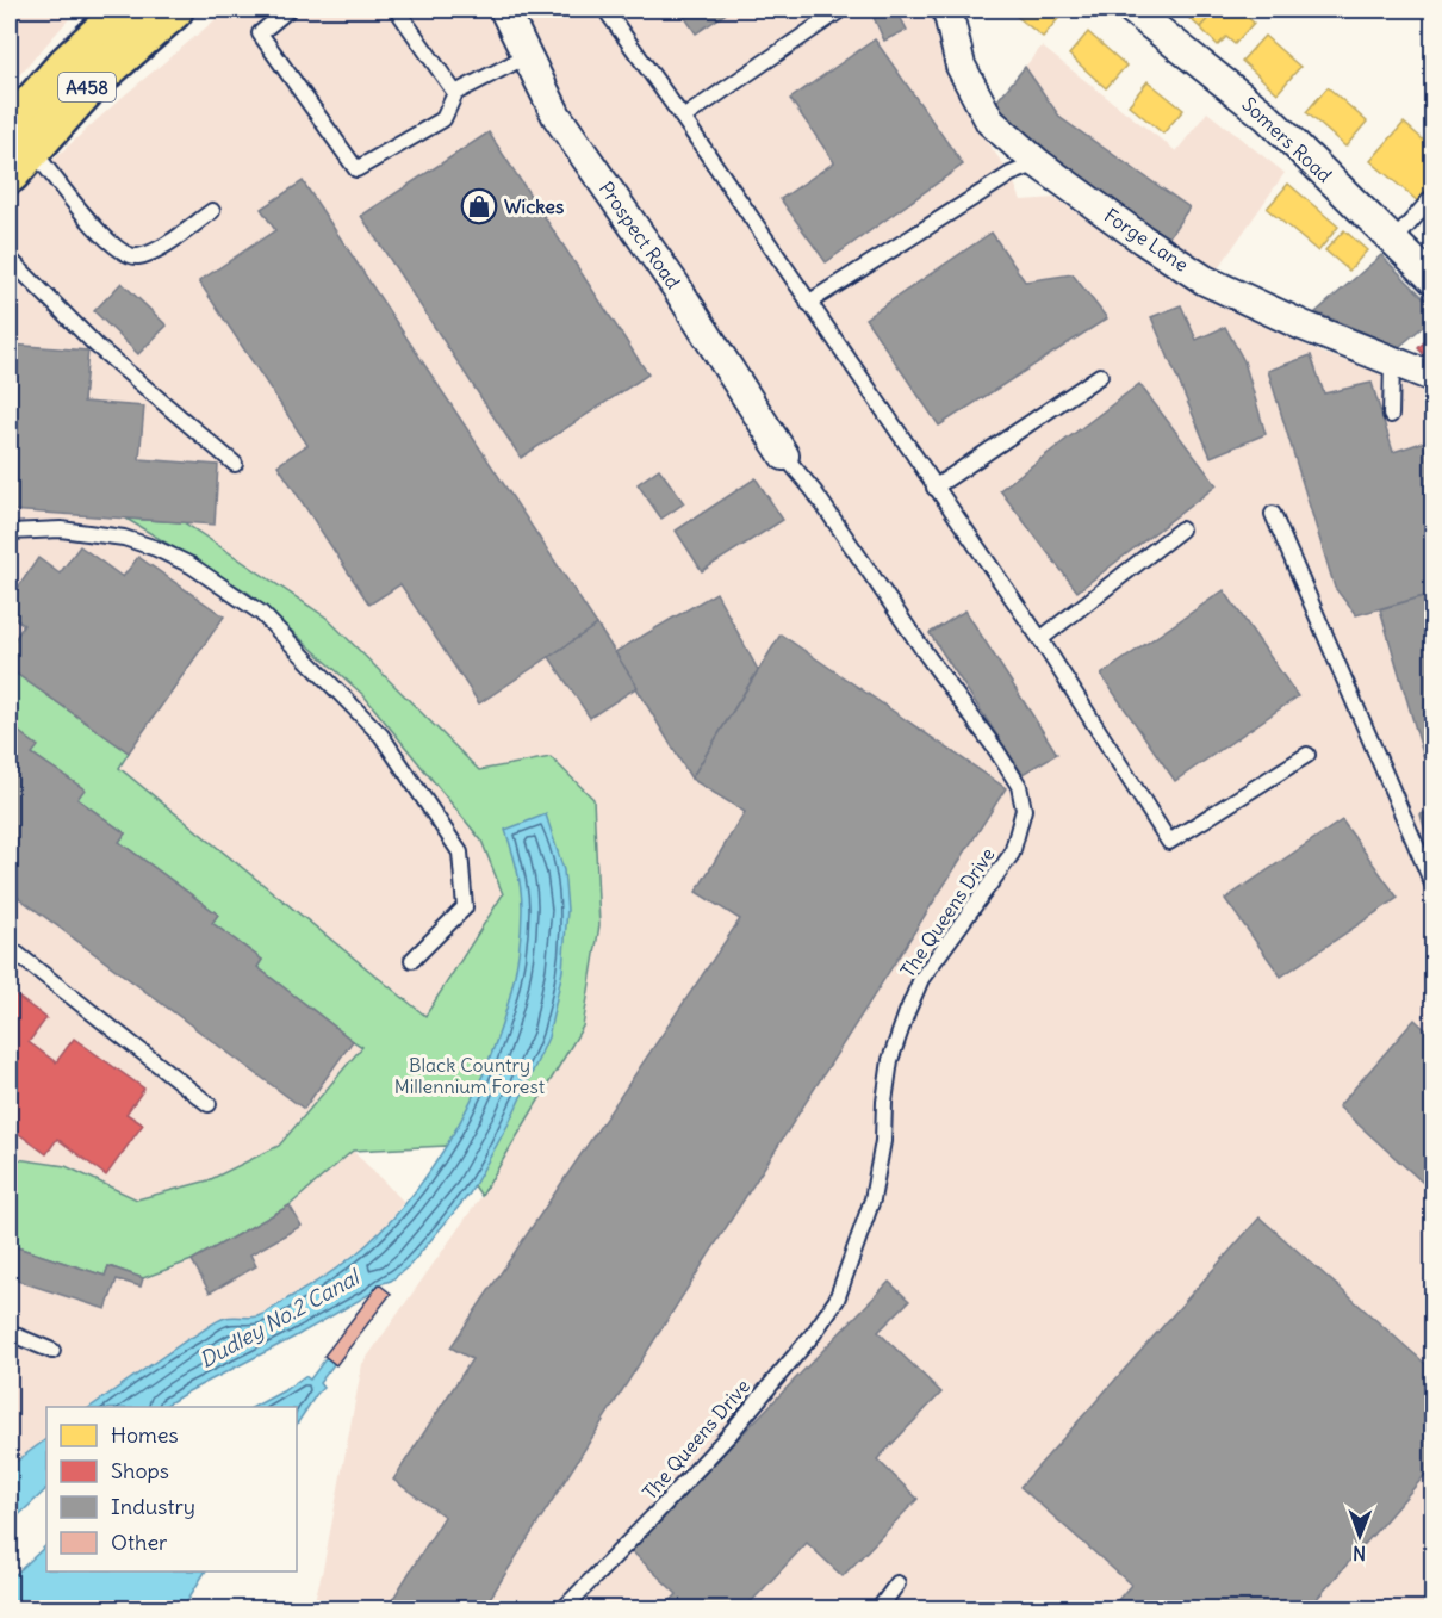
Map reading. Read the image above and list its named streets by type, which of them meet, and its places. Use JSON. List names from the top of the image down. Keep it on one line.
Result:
{"streets":{"highway":["A458"],"street":["Somers Road","Prospect Road","Forge Lane"],"lane":["The Queens Drive"]},"crossings":[["Prospect Road","The Queens Drive"]],"water":["Dudley No.2 Canal"],"parks":["Black Country Millennium Forest"],"places":{"shop":["Wickes"]},"legend":["Homes","Shops","Industry","Other"],"north":"bottom"}
